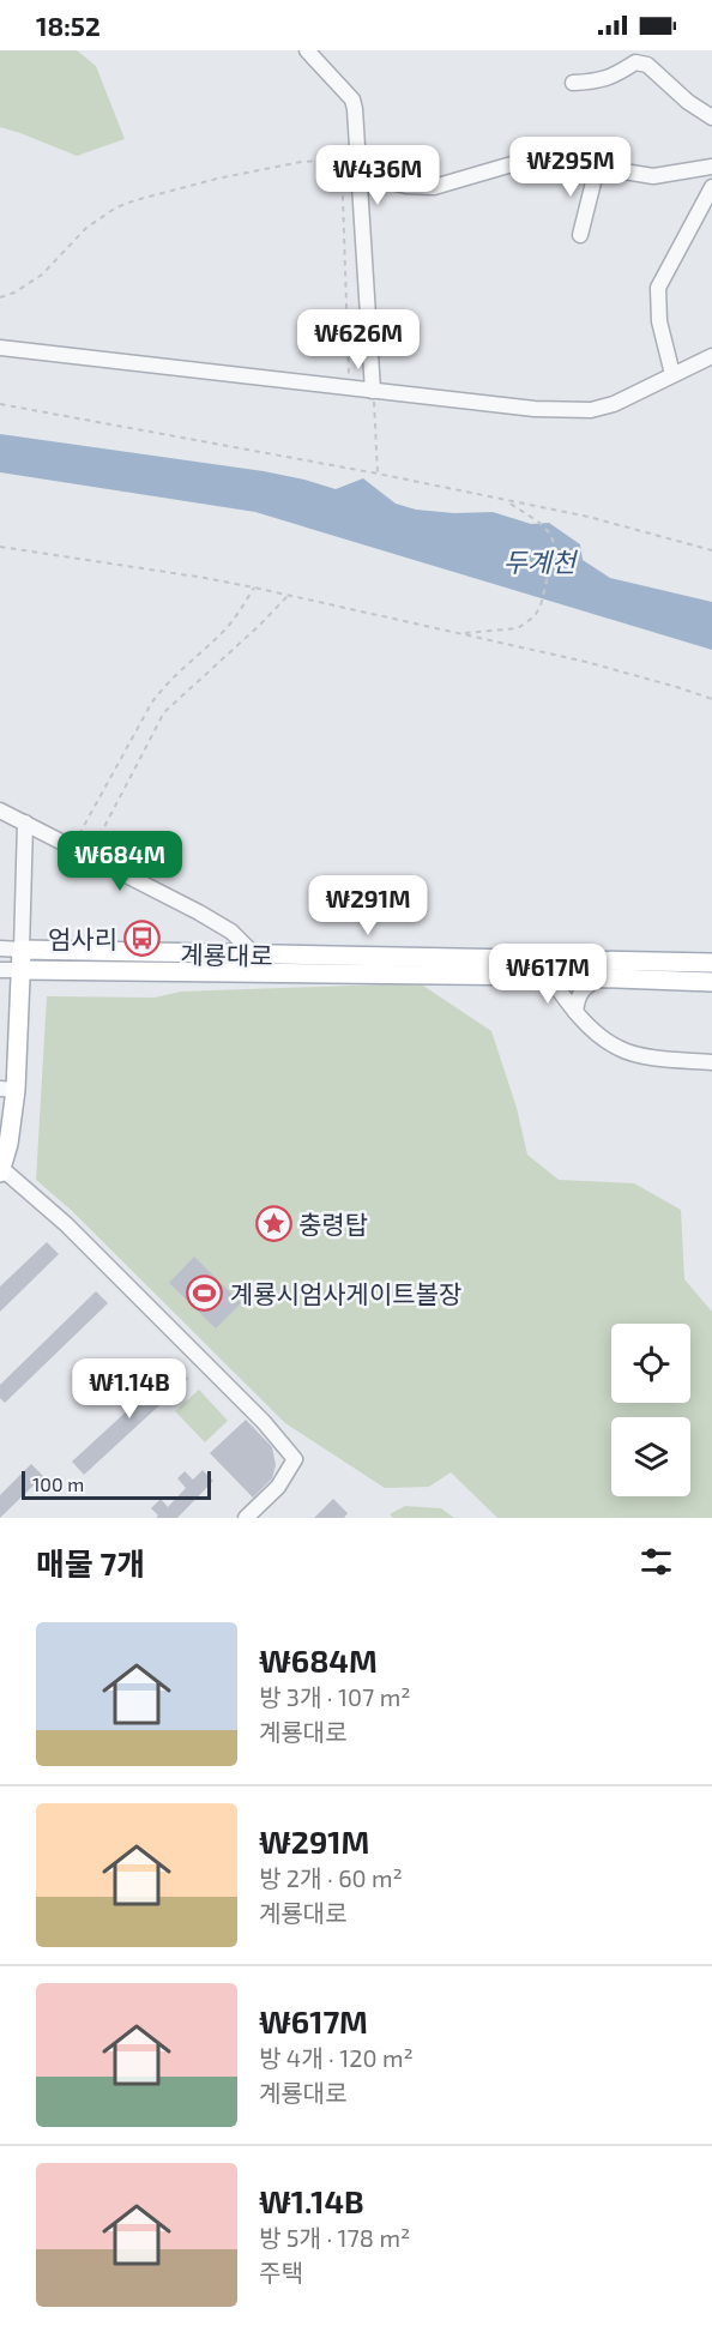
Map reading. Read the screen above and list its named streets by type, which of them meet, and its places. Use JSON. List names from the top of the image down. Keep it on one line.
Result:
{"streets":{"main road":["계룡대로"]},"water":["두계천"],"places":{"bus stop":["엄사리"],"place":["충령탑"],"sports":["계룡시엄사게이트볼장"]},"scale_bar":"100 m","page":{"status":"18:52","price":["₩295M","₩436M","₩626M","₩684M","₩291M","₩617M","₩1.14B"],"scale":"100 m","heading":"매물 7개","list":[{"name":"₩684M","note":"방 3개 · 107 m² · 계룡대로"},{"name":"₩291M","note":"방 2개 · 60 m² · 계룡대로"},{"name":"₩617M","note":"방 4개 · 120 m² · 계룡대로"},{"name":"₩1.14B","note":"방 5개 · 178 m² · 주택"}]}}
